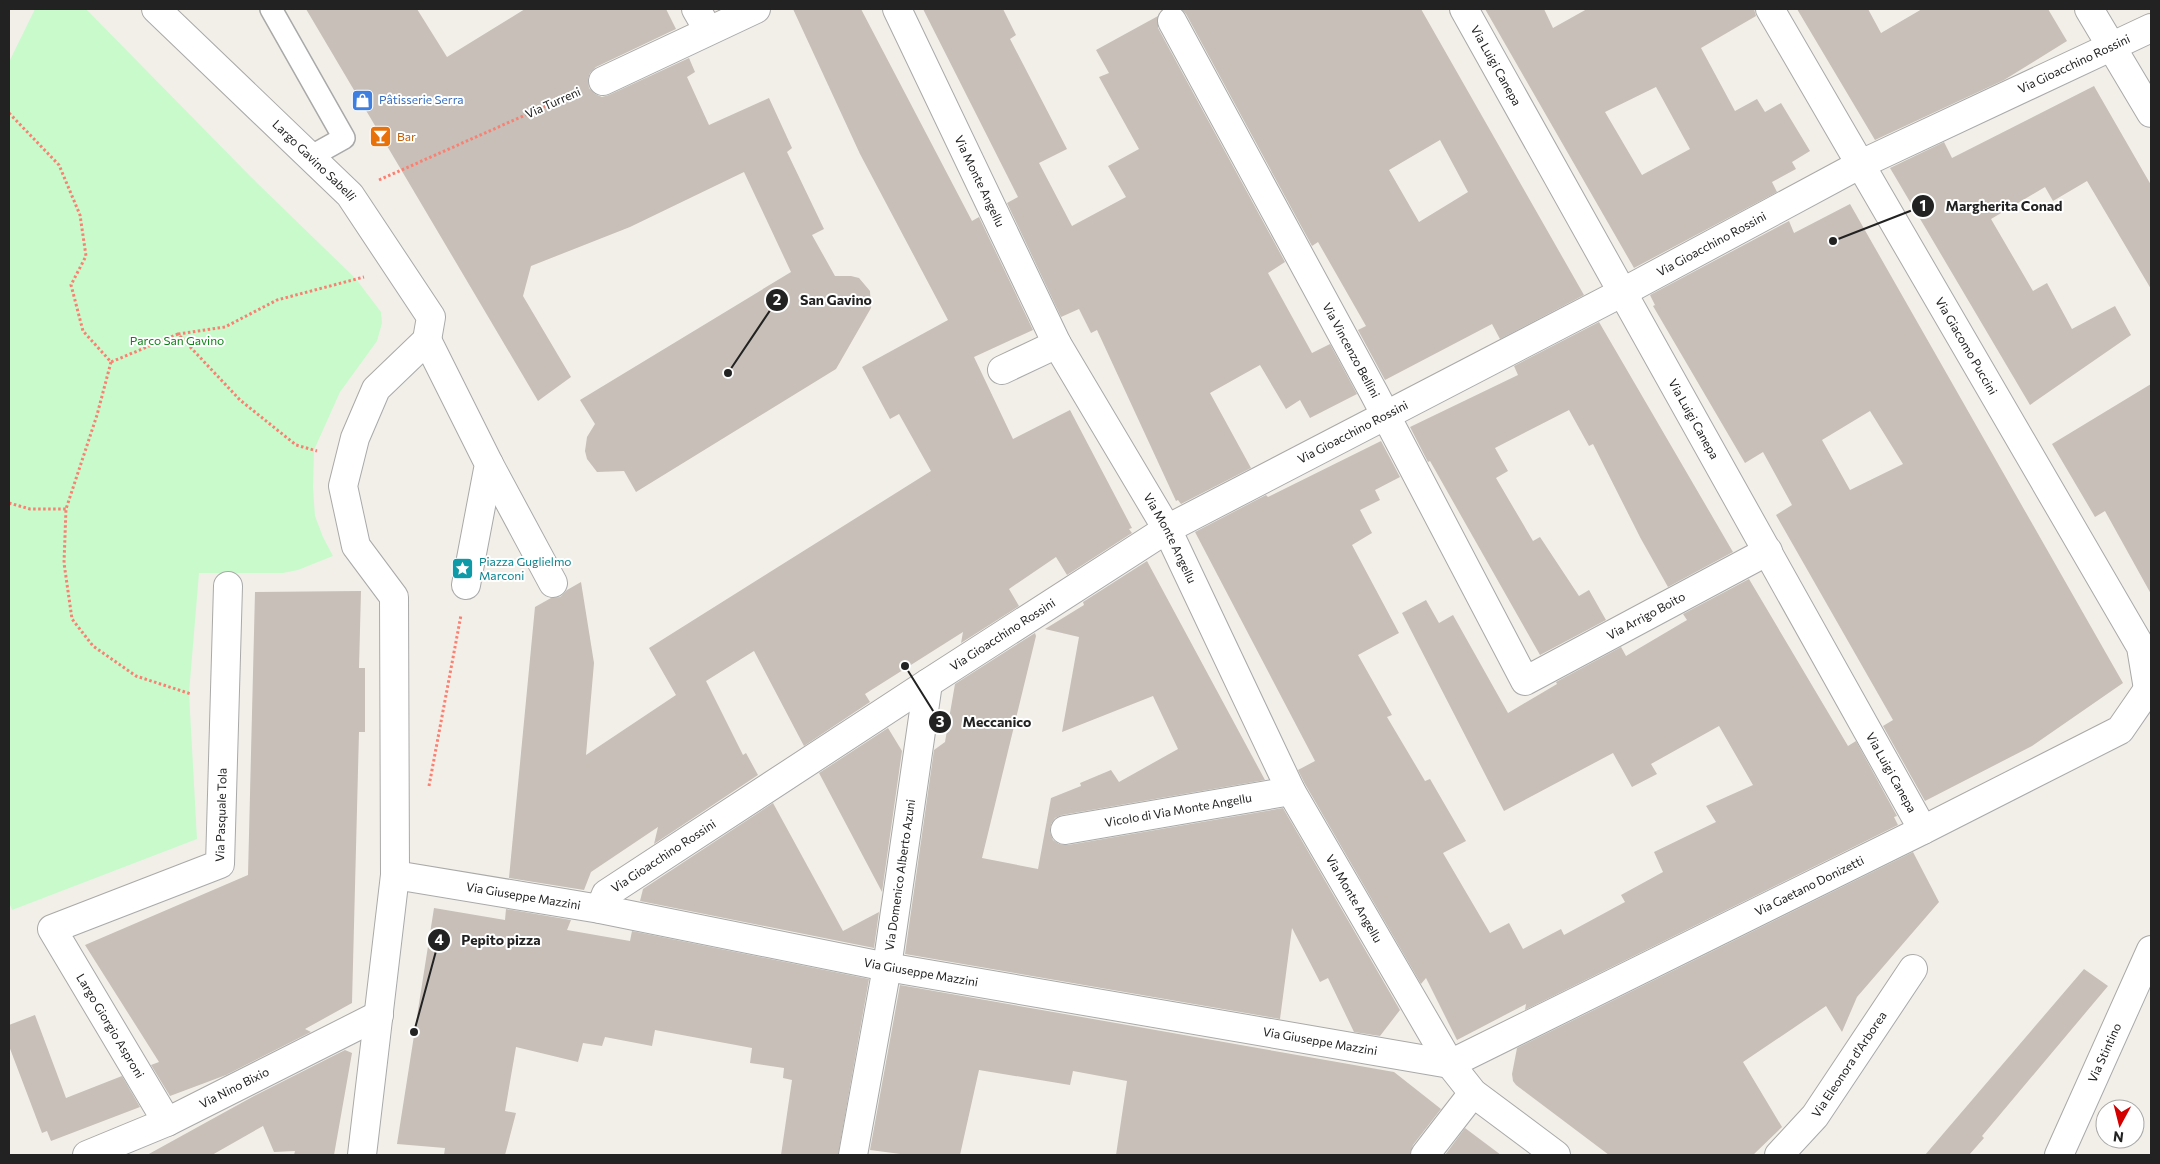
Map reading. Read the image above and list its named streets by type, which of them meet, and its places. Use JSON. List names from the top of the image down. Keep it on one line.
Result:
{"streets":{"street":["Via Gioacchino Rossini","Via Luigi Canepa","Largo Gavino Sabelli","Via Monte Angellu","Via Giacomo Puccini","Via Vincenzo Bellini","Via Arrigo Boito","Vicolo di Via Monte Angellu","Via Pasquale Tola","Via Domenico Alberto Azuni","Via Gaetano Donizetti","Via Giuseppe Mazzini","Largo Giorgio Asproni","Via Stintino","Via Eleonora d'Arborea","Via Nino Bixio"],"path":["Via Turreni"]},"crossings":[["Via Gioacchino Rossini","Via Luigi Canepa"],["Via Gioacchino Rossini","Via Monte Angellu"],["Via Gioacchino Rossini","Via Giacomo Puccini"],["Via Gioacchino Rossini","Via Vincenzo Bellini"],["Via Gioacchino Rossini","Via Domenico Alberto Azuni"],["Via Gioacchino Rossini","Via Giuseppe Mazzini"],["Via Luigi Canepa","Via Arrigo Boito"],["Via Luigi Canepa","Via Gaetano Donizetti"],["Via Turreni","Largo Gavino Sabelli"],["Via Monte Angellu","Vicolo di Via Monte Angellu"],["Via Monte Angellu","Via Gaetano Donizetti"],["Via Monte Angellu","Via Giuseppe Mazzini"],["Via Giacomo Puccini","Via Gaetano Donizetti"],["Via Vincenzo Bellini","Via Arrigo Boito"],["Via Pasquale Tola","Largo Giorgio Asproni"],["Via Domenico Alberto Azuni","Via Giuseppe Mazzini"],["Via Gaetano Donizetti","Via Giuseppe Mazzini"],["Largo Giorgio Asproni","Via Nino Bixio"]],"parks":["Parco San Gavino"],"places":{"shop":["Pâtisserie Serra"],"bar":["Bar"],"other":["Margherita Conad","San Gavino","Meccanico","Pepito pizza"],"place":["Piazza Guglielmo Marconi"]},"north":"bottom"}
